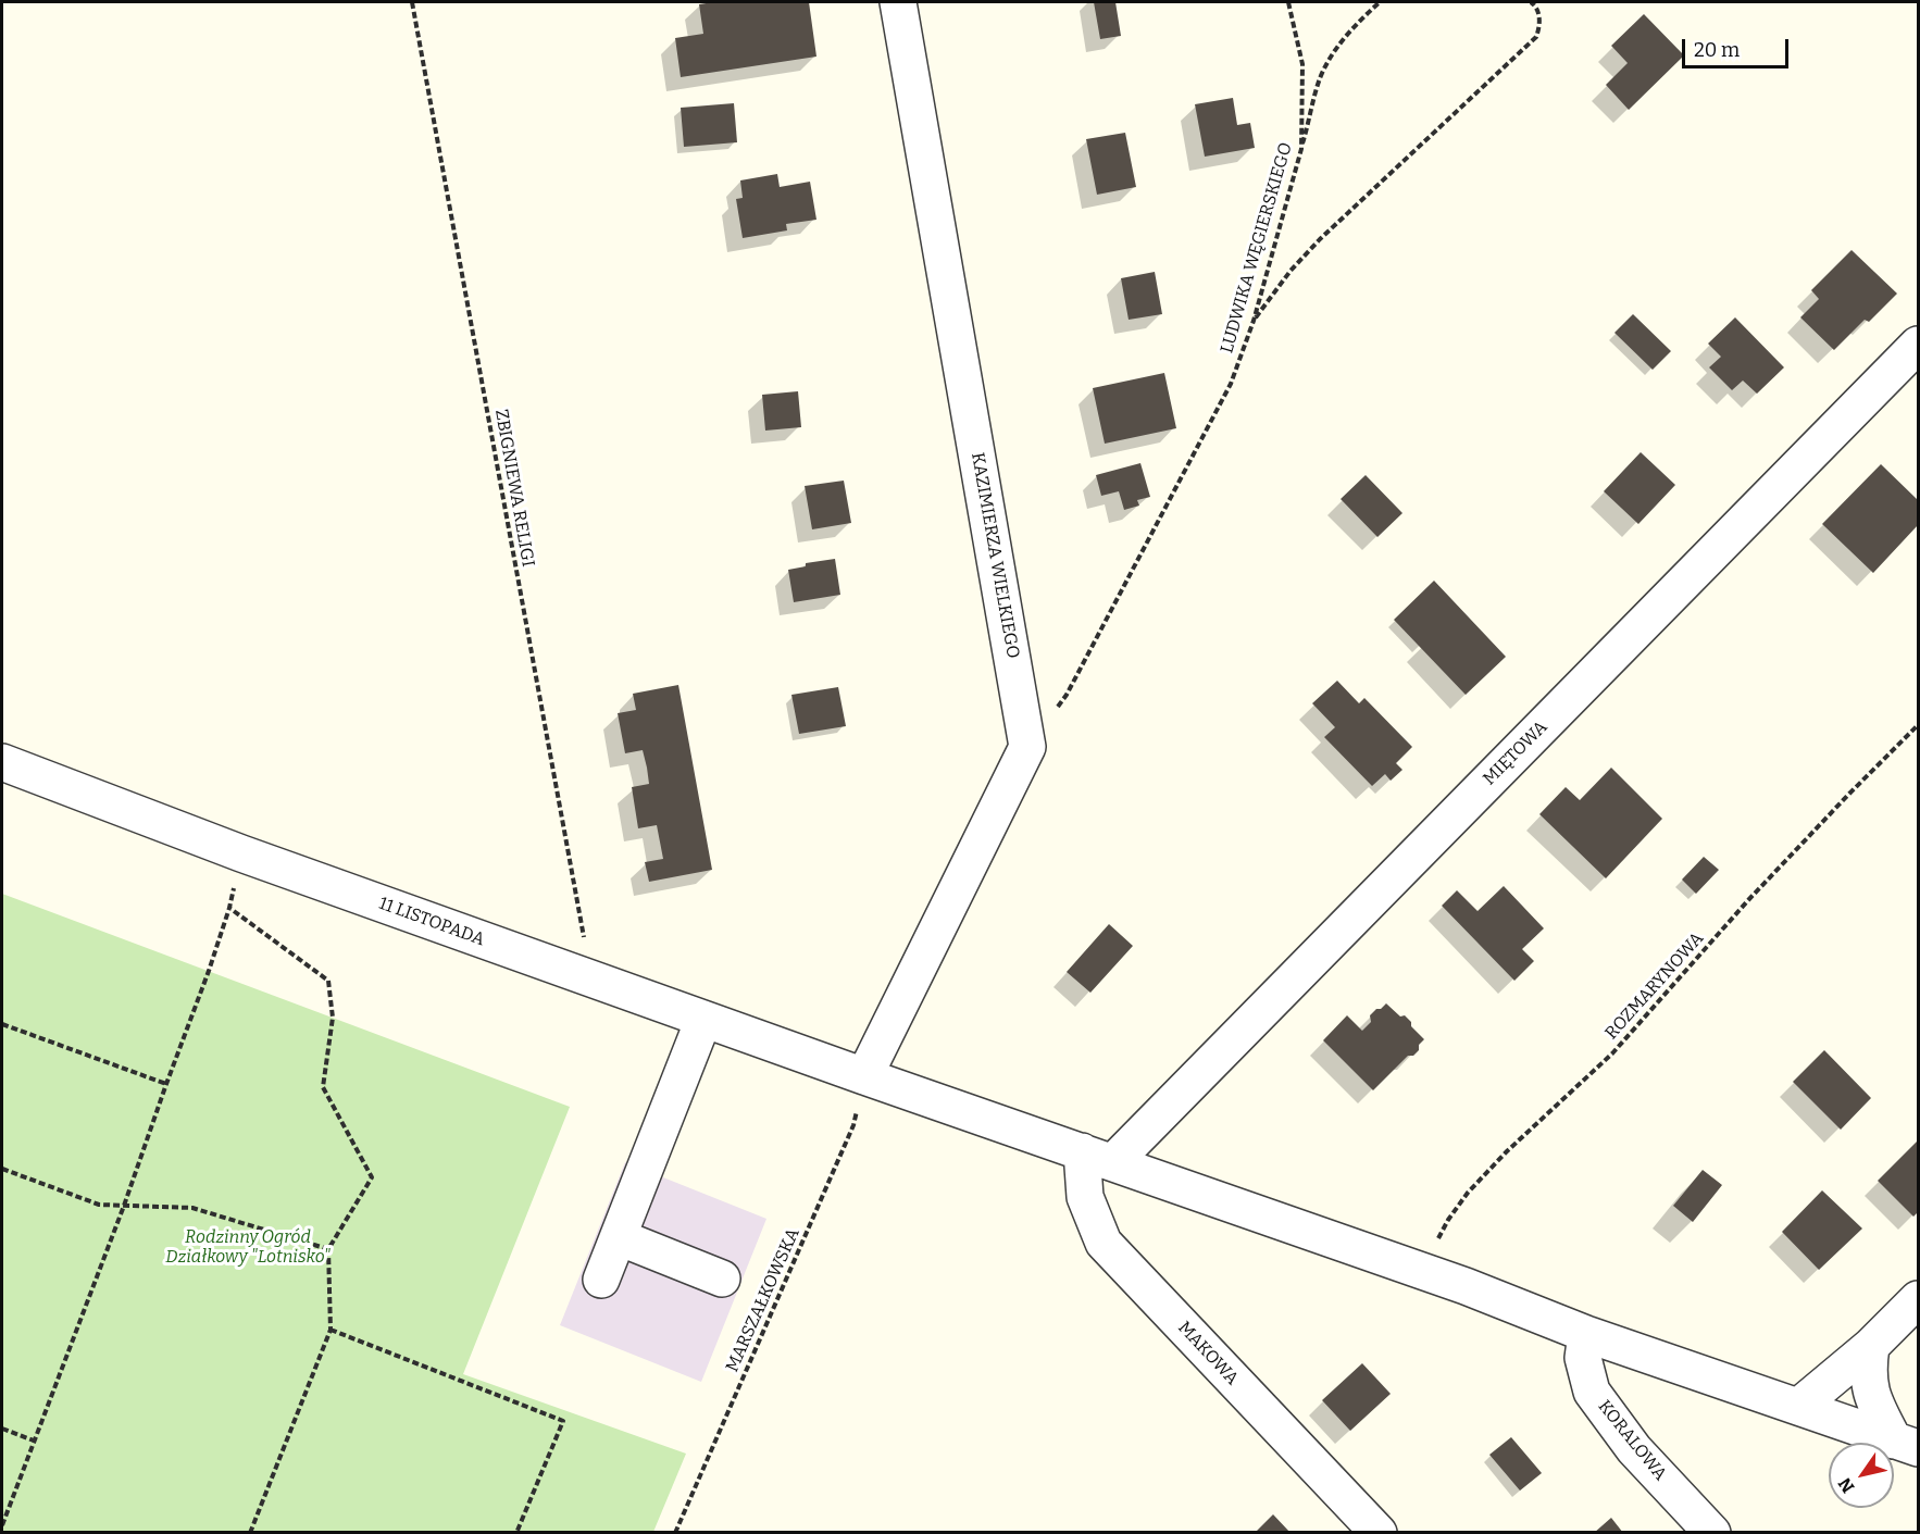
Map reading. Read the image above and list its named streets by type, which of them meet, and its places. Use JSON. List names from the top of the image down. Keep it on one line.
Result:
{"streets":{"street":["KAZIMIERZA WIELKIEGO","MIĘTOWA","11 LISTOPADA","MAKOWA","KORALOWA"],"path":["LUDWIKA WĘGIERSKIEGO","ZBIGNIEWA RELIGI","ROZMARYNOWA","MARSZAŁKOWSKA"]},"crossings":[["LUDWIKA WĘGIERSKIEGO","KAZIMIERZA WIELKIEGO"],["ZBIGNIEWA RELIGI","11 LISTOPADA"],["MIĘTOWA","11 LISTOPADA"],["MIĘTOWA","MAKOWA"],["11 LISTOPADA","ROZMARYNOWA"],["11 LISTOPADA","MARSZAŁKOWSKA"],["11 LISTOPADA","MAKOWA"],["11 LISTOPADA","KORALOWA"]],"parks":["Rodzinny Ogród Działkowy \"Lotnisko\""],"scale_bar":"20 m","north":"bottom left"}
